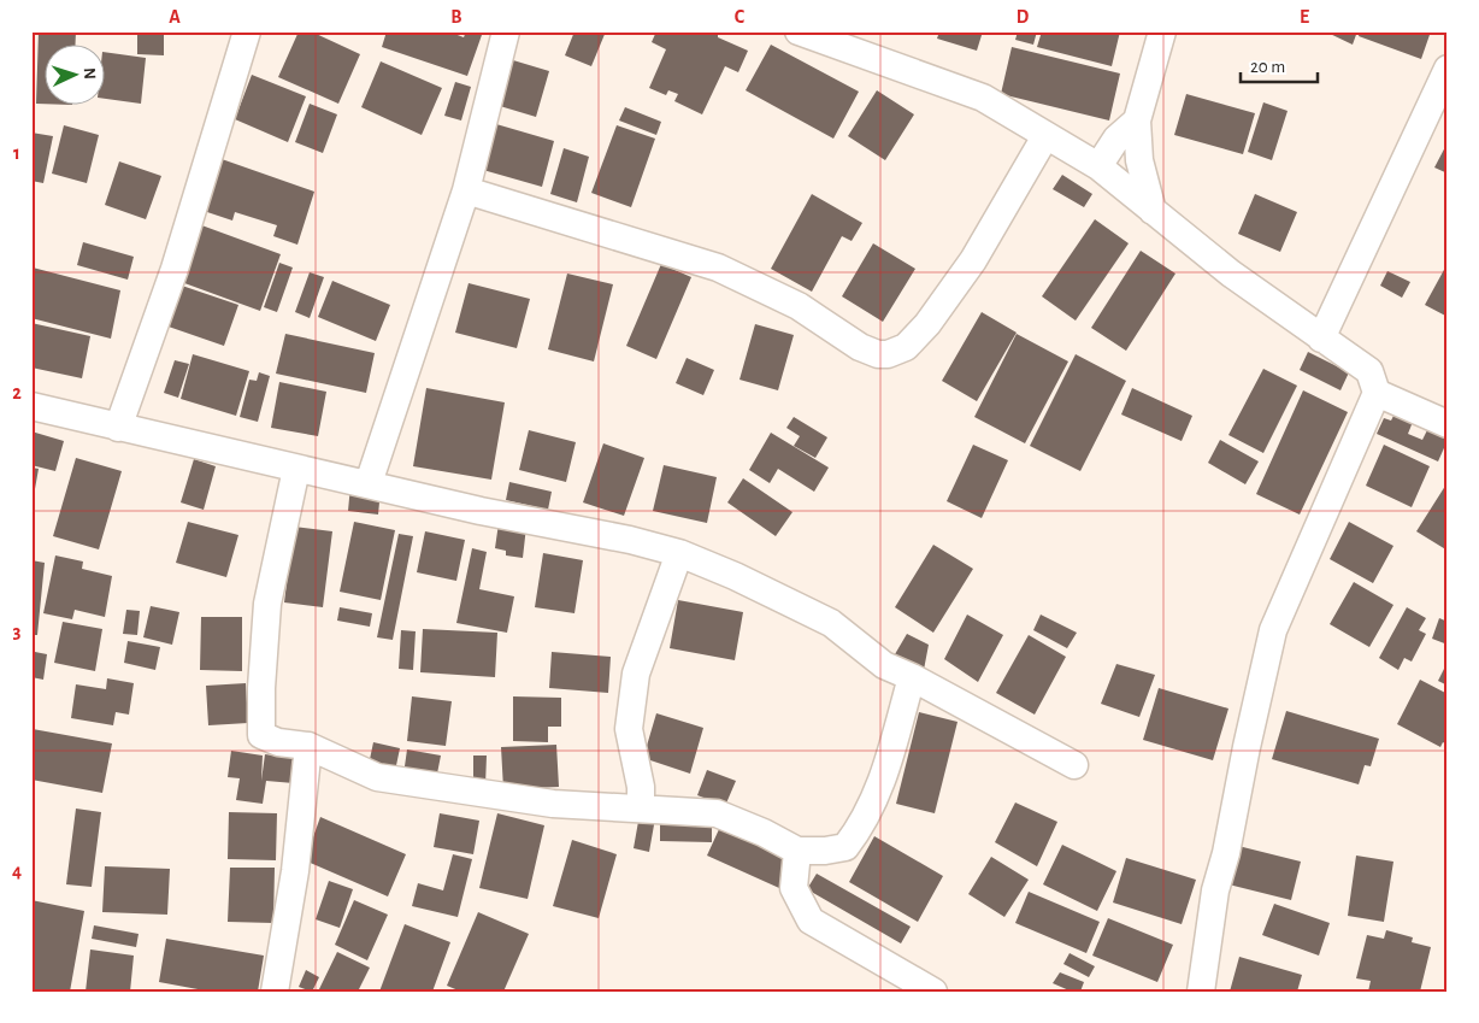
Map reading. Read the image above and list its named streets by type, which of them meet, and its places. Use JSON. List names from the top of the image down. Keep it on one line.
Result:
{"scale_bar":"20 m","north":"right","grid":{"columns":["A","B","C","D","E"],"rows":["1","2","3","4"]}}
